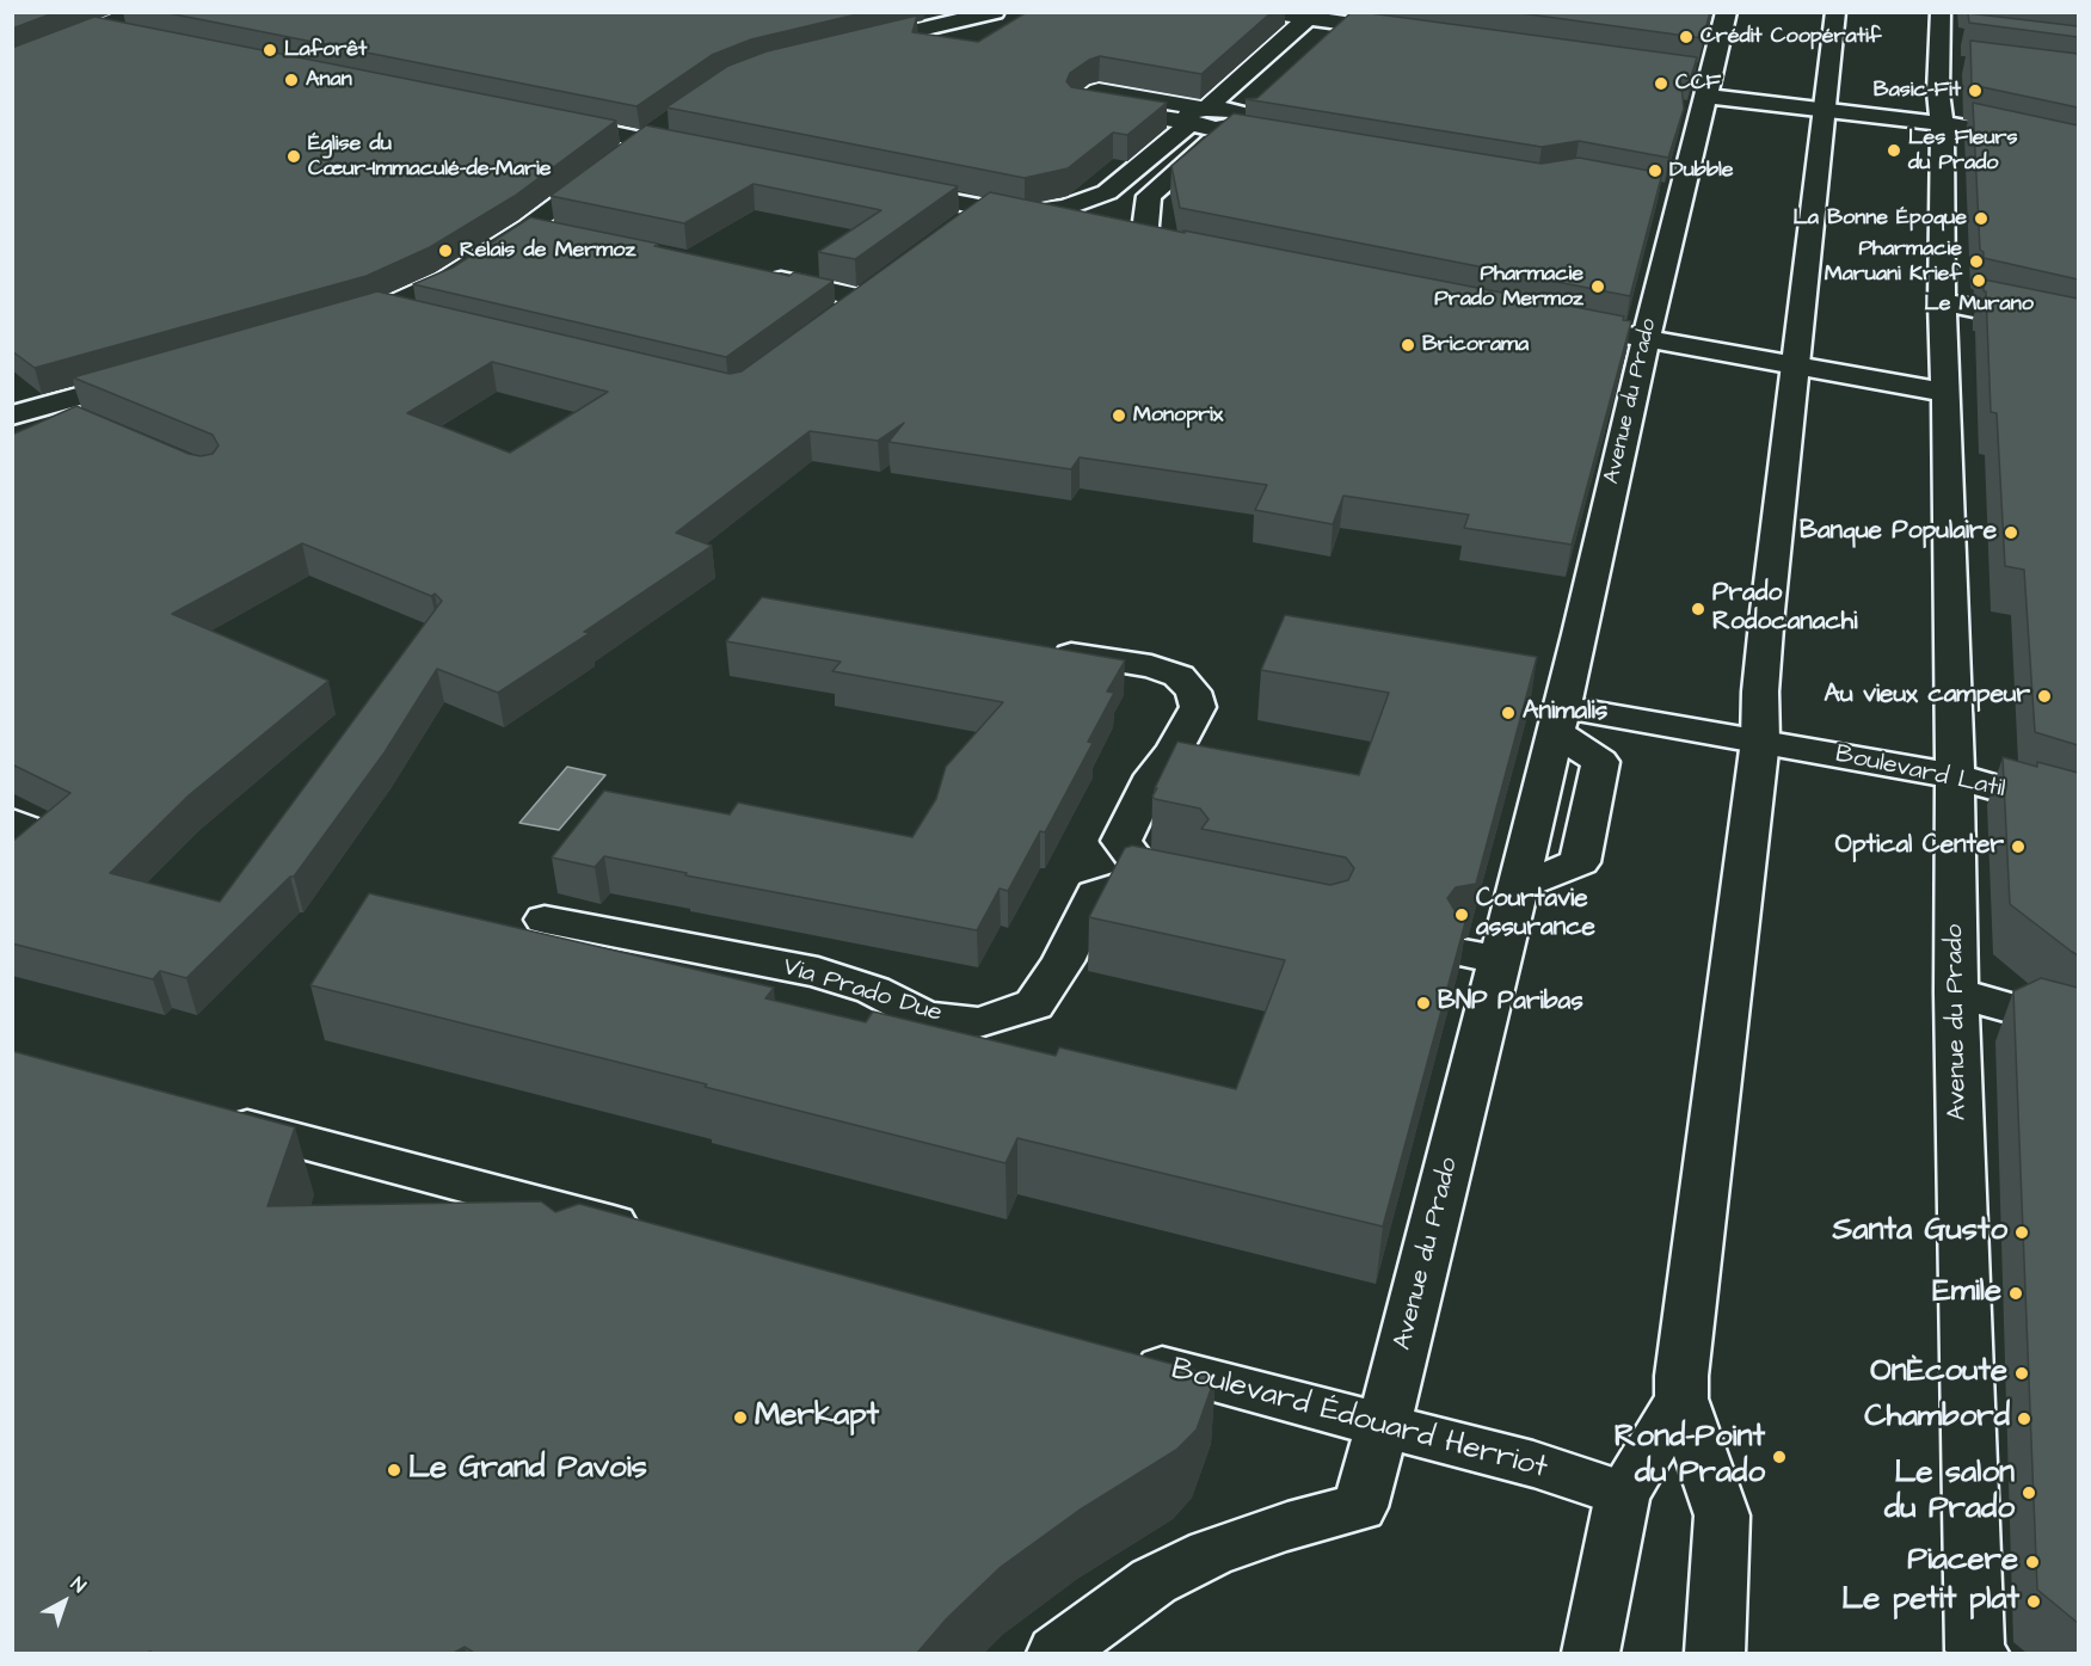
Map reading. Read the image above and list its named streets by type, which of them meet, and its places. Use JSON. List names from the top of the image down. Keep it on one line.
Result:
{"streets":{"street":["Avenue du Prado","Boulevard Latil","Via Prado Due","Boulevard Édouard Herriot"]},"crossings":[["Avenue du Prado","Boulevard Latil"],["Avenue du Prado","Boulevard Édouard Herriot"]],"places":["Crédit Coopératif","Laforêt","Anan","CCF","Basic-Fit","Les Fleurs du Prado","Église du Cœur-Immaculé-de-Marie","Dubble","La Bonne Époque","Relais de Mermoz","Pharmacie Maruani Krief","Le Murano","Pharmacie Prado Mermoz","Bricorama","Monoprix","Banque Populaire","Prado Rodocanachi","Au vieux campeur","Animalis","Optical Center","Courtavie assurance","BNP Paribas","Santa Gusto","Emile","OnÈcoute","Merkapt","Chambord","Rond-Point du Prado","Le Grand Pavois","Le salon du Prado","Piacere","Le petit plat"],"north":"top right"}
